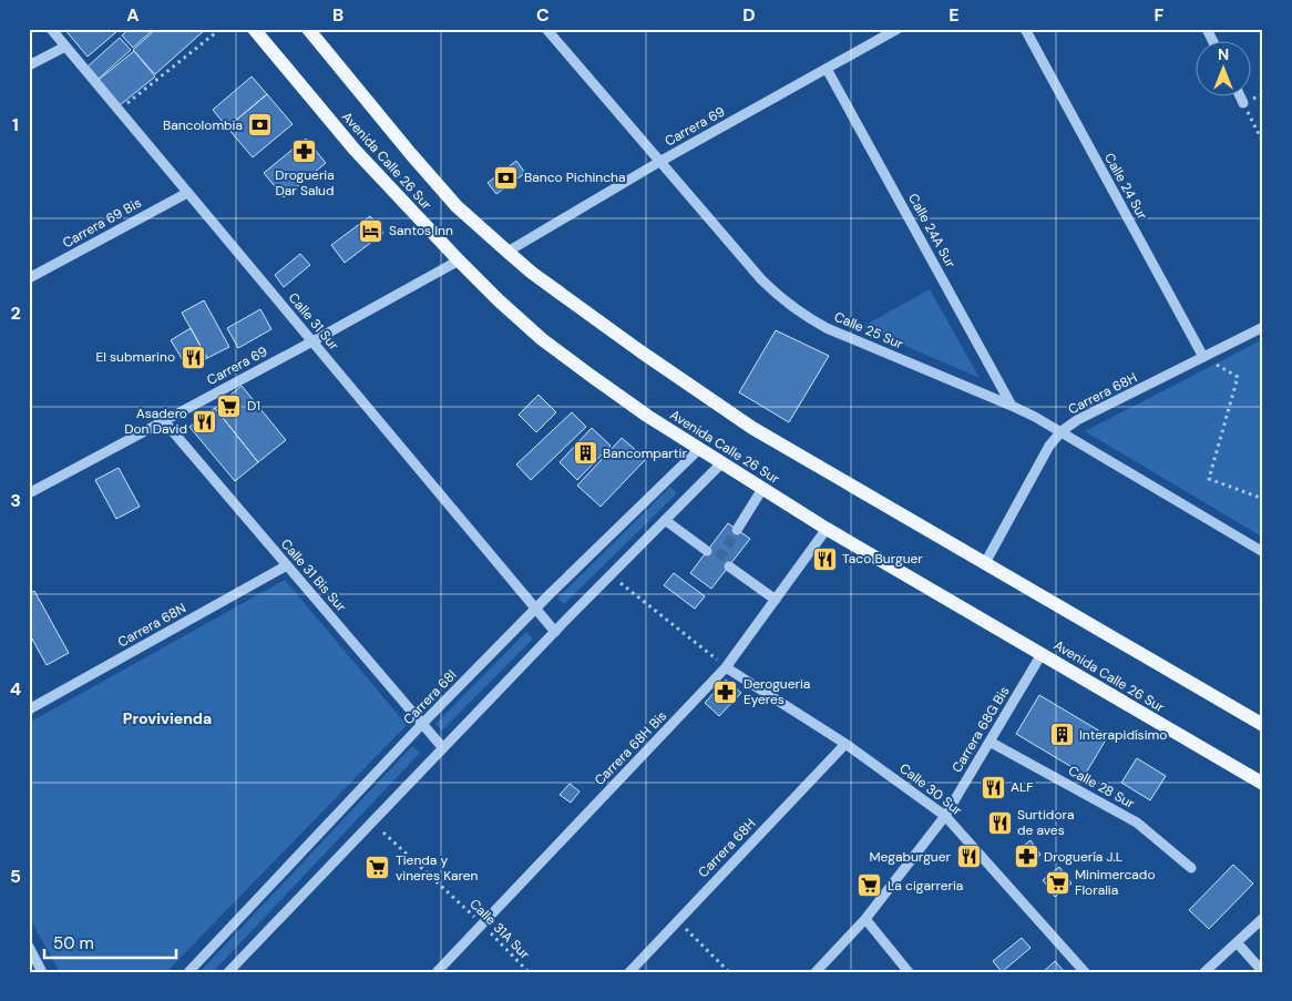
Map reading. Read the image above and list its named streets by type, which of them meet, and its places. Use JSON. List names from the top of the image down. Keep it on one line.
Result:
{"streets":{"main road":["Avenida Calle 26 Sur"],"street":["Carrera 69","Calle 24 Sur","Carrera 69 Bis","Calle 24A Sur","Calle 31 Sur","Calle 25 Sur","Carrera 68H","Calle 31 Bis Sur","Carrera 68N","Carrera 68I","Carrera 68G Bis","Carrera 68H Bis","Calle 28 Sur","Calle 30 Sur"],"path":["Calle 31A Sur"]},"crossings":[["Carrera 69","Avenida Calle 26 Sur"],["Carrera 69","Calle 24A Sur"],["Carrera 69","Calle 31 Sur"],["Carrera 69","Calle 25 Sur"],["Carrera 69","Calle 31 Bis Sur"],["Avenida Calle 26 Sur","Carrera 68H"],["Avenida Calle 26 Sur","Carrera 68I"],["Avenida Calle 26 Sur","Carrera 68G Bis"],["Avenida Calle 26 Sur","Carrera 68H Bis"],["Calle 24 Sur","Carrera 68H"],["Carrera 69 Bis","Calle 31 Sur"],["Calle 24A Sur","Calle 25 Sur"],["Calle 31 Sur","Carrera 68I"],["Calle 25 Sur","Carrera 68H"],["Carrera 68H","Calle 30 Sur"],["Calle 31 Bis Sur","Carrera 68N"],["Calle 31 Bis Sur","Carrera 68I"],["Carrera 68G Bis","Calle 28 Sur"],["Carrera 68G Bis","Calle 30 Sur"],["Carrera 68H Bis","Calle 30 Sur"],["Carrera 68H Bis","Calle 31A Sur"]],"districts":["Provivienda"],"places":{"bank":["Bancolombia","Banco Pichincha"],"pharmacy":["Drogueria Dar Salud","Derogueria Eyeres","Droguería J.L"],"hotel":["Santos Inn"],"restaurant":["El submarino","Asadero Don David","Taco Burguer","ALF","Surtidora de aves","Megaburguer"],"supermarket":["D1","Tienda y vineres Karen","Minimercado Floralia","La cigarreria"],"building":["Bancompartir","Interapidísimo"]},"scale_bar":"50 m","north":"top","grid":{"columns":["A","B","C","D","E","F"],"rows":["1","2","3","4","5"]}}
